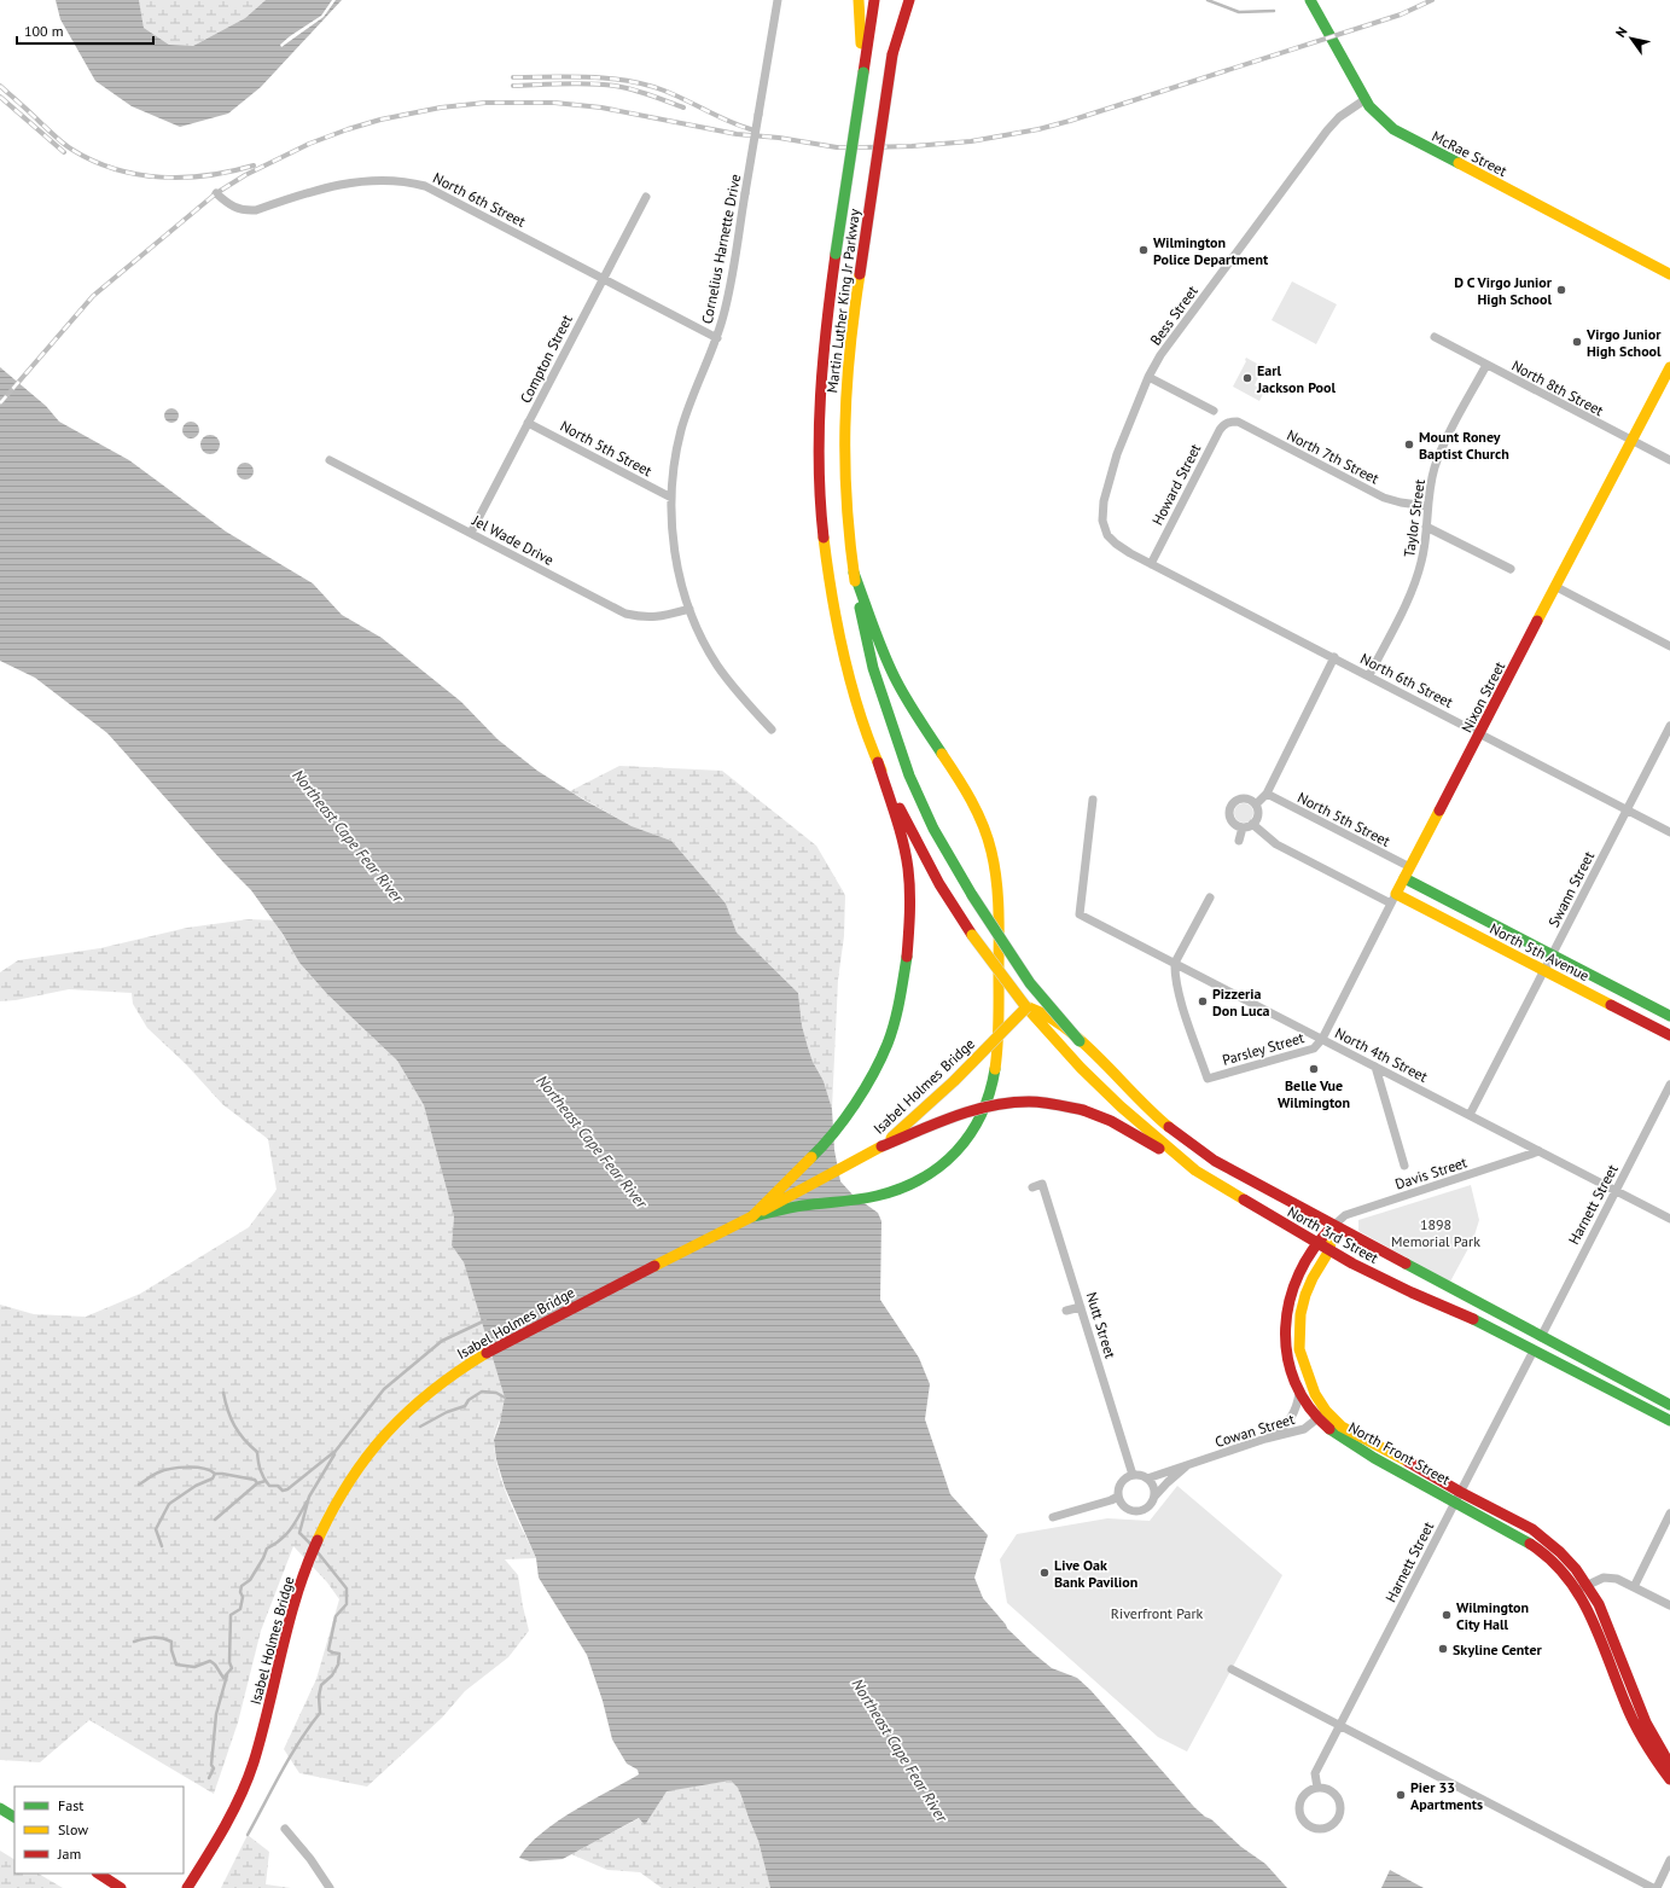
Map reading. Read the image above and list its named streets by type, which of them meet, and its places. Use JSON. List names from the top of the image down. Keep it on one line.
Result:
{"streets":{"main road":["McRae Street","Martin Luther King Jr Parkway","Nixon Street","North 5th Avenue","Isabel Holmes Bridge","North 3rd Street","North Front Street"],"street":["North 6th Street","Cornelius Harnette Drive","Bess Street","Compton Street","North 8th Street","North 5th Street","North 7th Street","Howard Street","Taylor Street","Jel Wade Drive","Swann Street","Parsley Street","North 4th Street","Davis Street","Harnett Street","Nutt Street","Cowan Street"]},"crossings":[["McRae Street","Bess Street"],["North 6th Street","Cornelius Harnette Drive"],["North 6th Street","Bess Street"],["North 6th Street","Compton Street"],["North 6th Street","Howard Street"],["North 6th Street","Taylor Street"],["North 6th Street","Nixon Street"],["North 6th Street","Swann Street"],["Cornelius Harnette Drive","North 5th Street"],["Cornelius Harnette Drive","Jel Wade Drive"],["Martin Luther King Jr Parkway","Isabel Holmes Bridge"],["Martin Luther King Jr Parkway","North 3rd Street"],["Compton Street","North 5th Street"],["Compton Street","Jel Wade Drive"],["North 8th Street","Taylor Street"],["North 8th Street","Nixon Street"],["North 5th Street","Nixon Street"],["North 7th Street","Howard Street"],["North 7th Street","Taylor Street"],["Nixon Street","North 5th Avenue"],["Nixon Street","Parsley Street"],["Nixon Street","North 4th Street"],["Swann Street","North 5th Avenue"],["Swann Street","North 4th Street"],["Parsley Street","North 4th Street"],["North 4th Street","Davis Street"],["North 4th Street","Harnett Street"],["Isabel Holmes Bridge","North 3rd Street"],["Davis Street","North 3rd Street"],["Davis Street","North Front Street"],["Harnett Street","North 3rd Street"],["Harnett Street","North Front Street"],["North 3rd Street","North Front Street"],["Nutt Street","Cowan Street"],["Cowan Street","North Front Street"]],"water":["Northeast Cape Fear River"],"parks":["1898 Memorial Park","Riverfront Park"],"places":["Wilmington Police Department","D C Virgo Junior High School","Virgo Junior High School","Earl Jackson Pool","Mount Roney Baptist Church","Pizzeria Don Luca","Belle Vue Wilmington","Live Oak Bank Pavilion","Wilmington City Hall","Skyline Center","Pier 33 Apartments"],"legend":["Fast","Slow","Jam"],"scale_bar":"100 m","north":"top left"}
